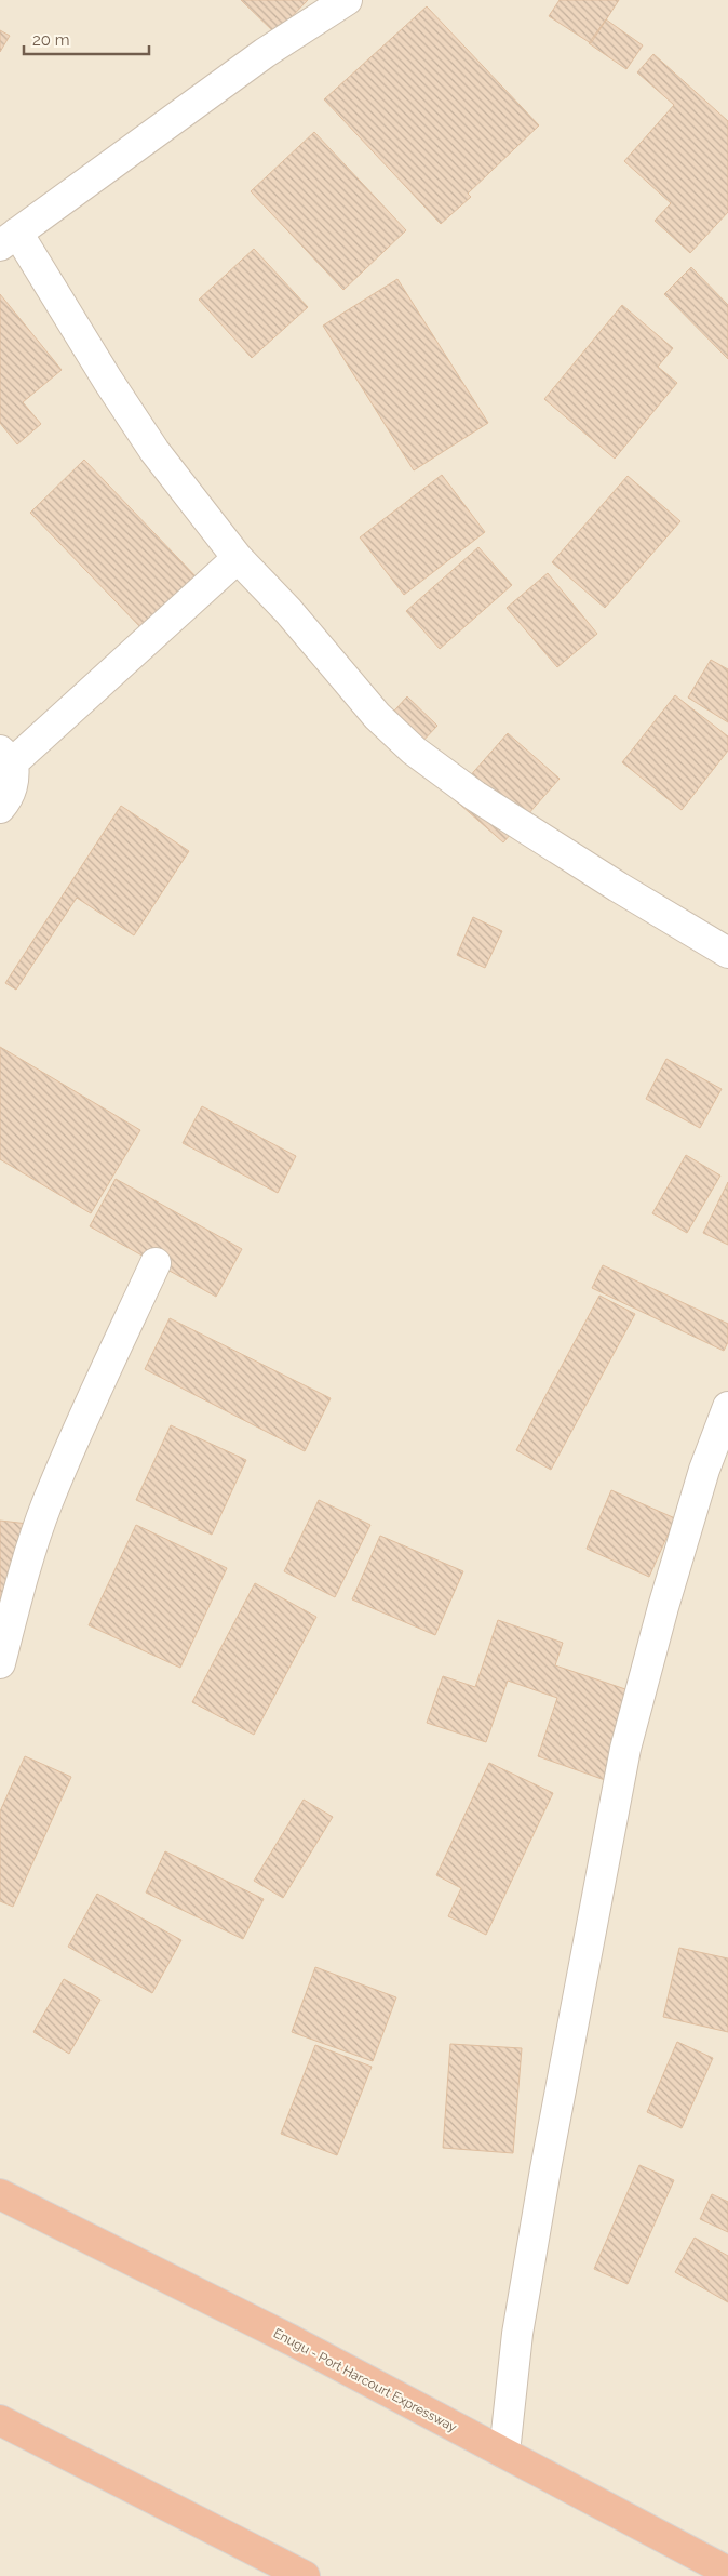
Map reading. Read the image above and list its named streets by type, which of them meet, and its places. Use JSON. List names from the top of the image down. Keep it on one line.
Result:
{"streets":{"highway":["Enugu - Port Harcourt Expressway"]},"scale_bar":"20 m"}
